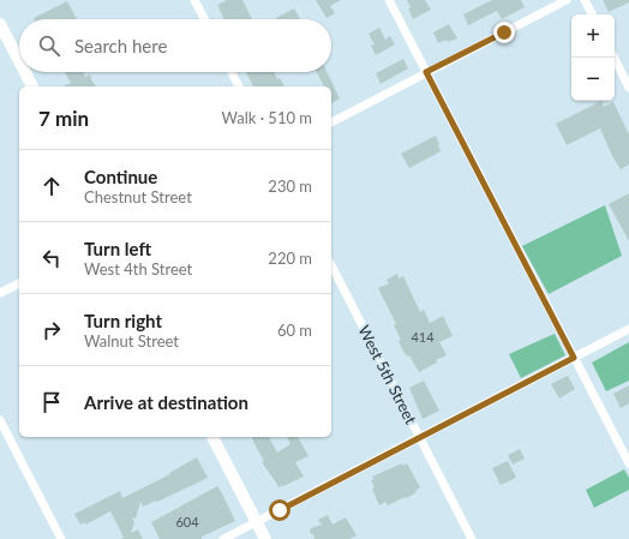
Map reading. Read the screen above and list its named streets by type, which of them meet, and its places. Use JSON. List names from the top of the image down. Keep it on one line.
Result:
{"streets":{"street":["West 5th Street"]},"house_numbers":["414","604"],"page":{"map_buttons":["+","−"],"search":"Search here","heading":["7 min","Walk · 510 m"],"list":[["Continue","Chestnut Street","230 m"],["Turn left","West 4th Street","220 m"],["Turn right","Walnut Street","60 m"],"Arrive at destination"]}}
